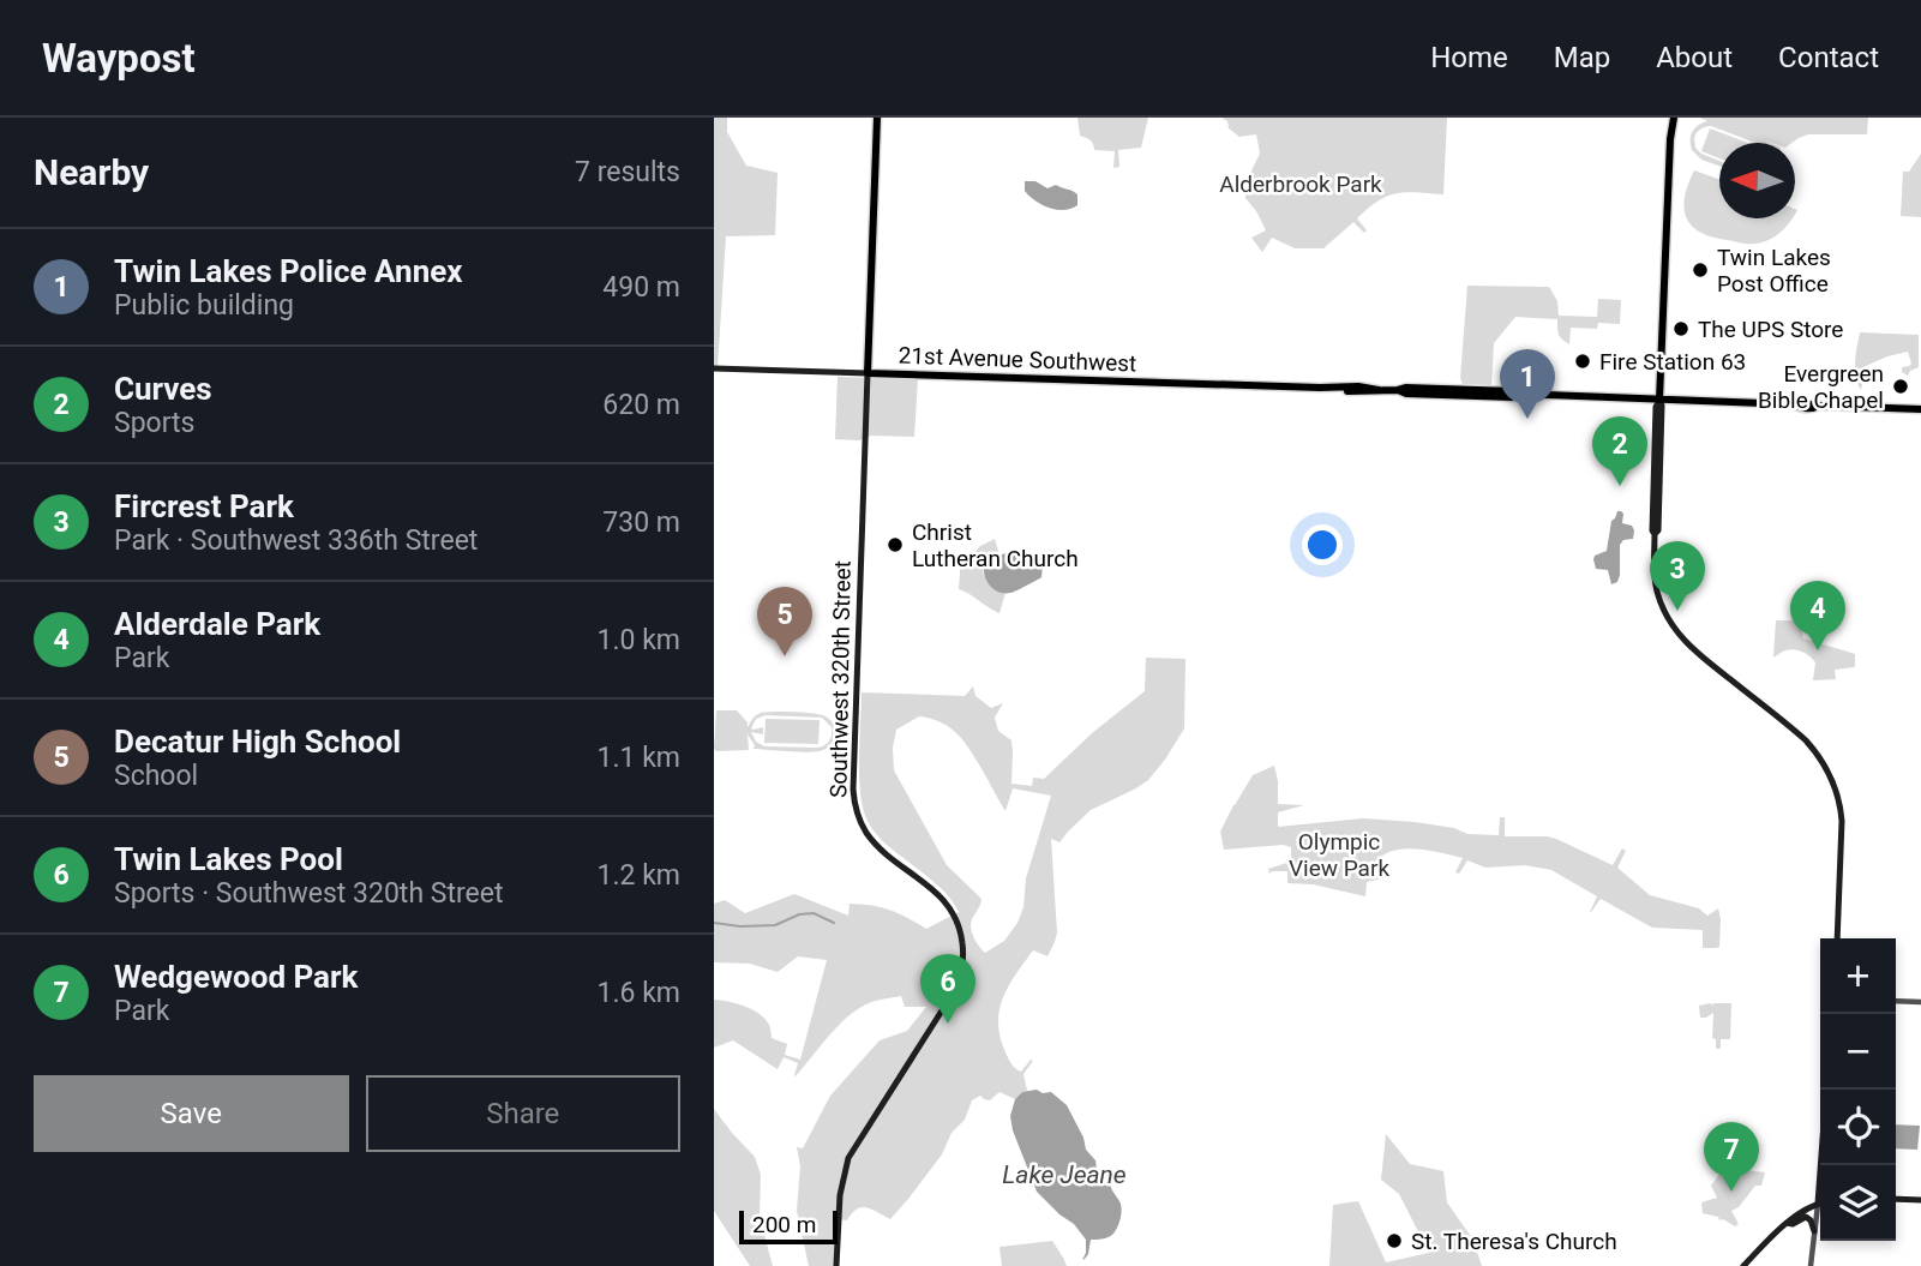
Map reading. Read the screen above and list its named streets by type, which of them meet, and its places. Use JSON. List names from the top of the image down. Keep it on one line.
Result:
{"streets":{"main road":["21st Avenue Southwest","Southwest 320th Street"]},"crossings":[["21st Avenue Southwest","Southwest 320th Street"]],"water":["Lake Jeane"],"parks":["Alderbrook Park","Olympic View Park"],"places":["Twin Lakes Post Office","The UPS Store","Fire Station 63","Evergreen Bible Chapel","Christ Lutheran Church","St. Theresa's Church"],"scale_bar":"200 m","north":"left","page":{"header":"Waypost","nav":["Home","Map","About","Contact"],"heading":["Nearby","7 results"],"list":[{"mark":"1","name":"Twin Lakes Police Annex","note":"Public building","value":"490 m"},{"mark":"2","name":"Curves","note":"Sports","value":"620 m"},{"mark":"3","name":"Fircrest Park","note":"Park · Southwest 336th Street","value":"730 m"},{"mark":"4","name":"Alderdale Park","note":"Park","value":"1.0 km"},{"mark":"5","name":"Decatur High School","note":"School","value":"1.1 km"},{"mark":"6","name":"Twin Lakes Pool","note":"Sports · Southwest 320th Street","value":"1.2 km"},{"mark":"7","name":"Wedgewood Park","note":"Park","value":"1.6 km"}],"pins":["1","2","3","4","5","6","7"],"map_buttons":["+","−"],"buttons":["Save","Share"],"scale":"200 m"}}
